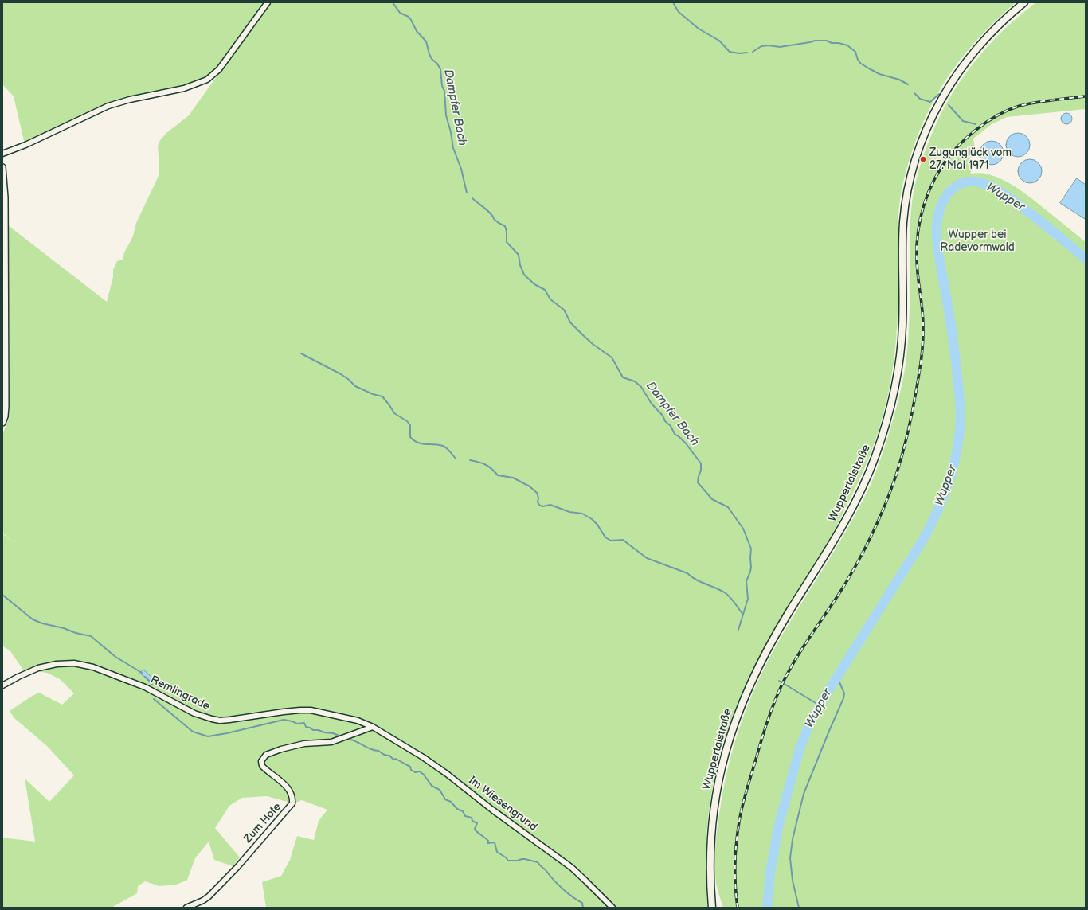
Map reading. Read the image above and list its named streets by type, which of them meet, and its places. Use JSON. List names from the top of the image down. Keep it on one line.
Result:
{"streets":{"main road":["Wuppertalstraße"],"street":["Remlingrade","Im Wiesengrund","Zum Hofe"]},"crossings":[["Remlingrade","Im Wiesengrund"],["Remlingrade","Zum Hofe"],["Im Wiesengrund","Zum Hofe"]],"water":["Dampfer Bach","Wupper"],"parks":["Wupper bei Radevormwald"],"places":["Zugunglück vom 27. Mai 1971"]}
